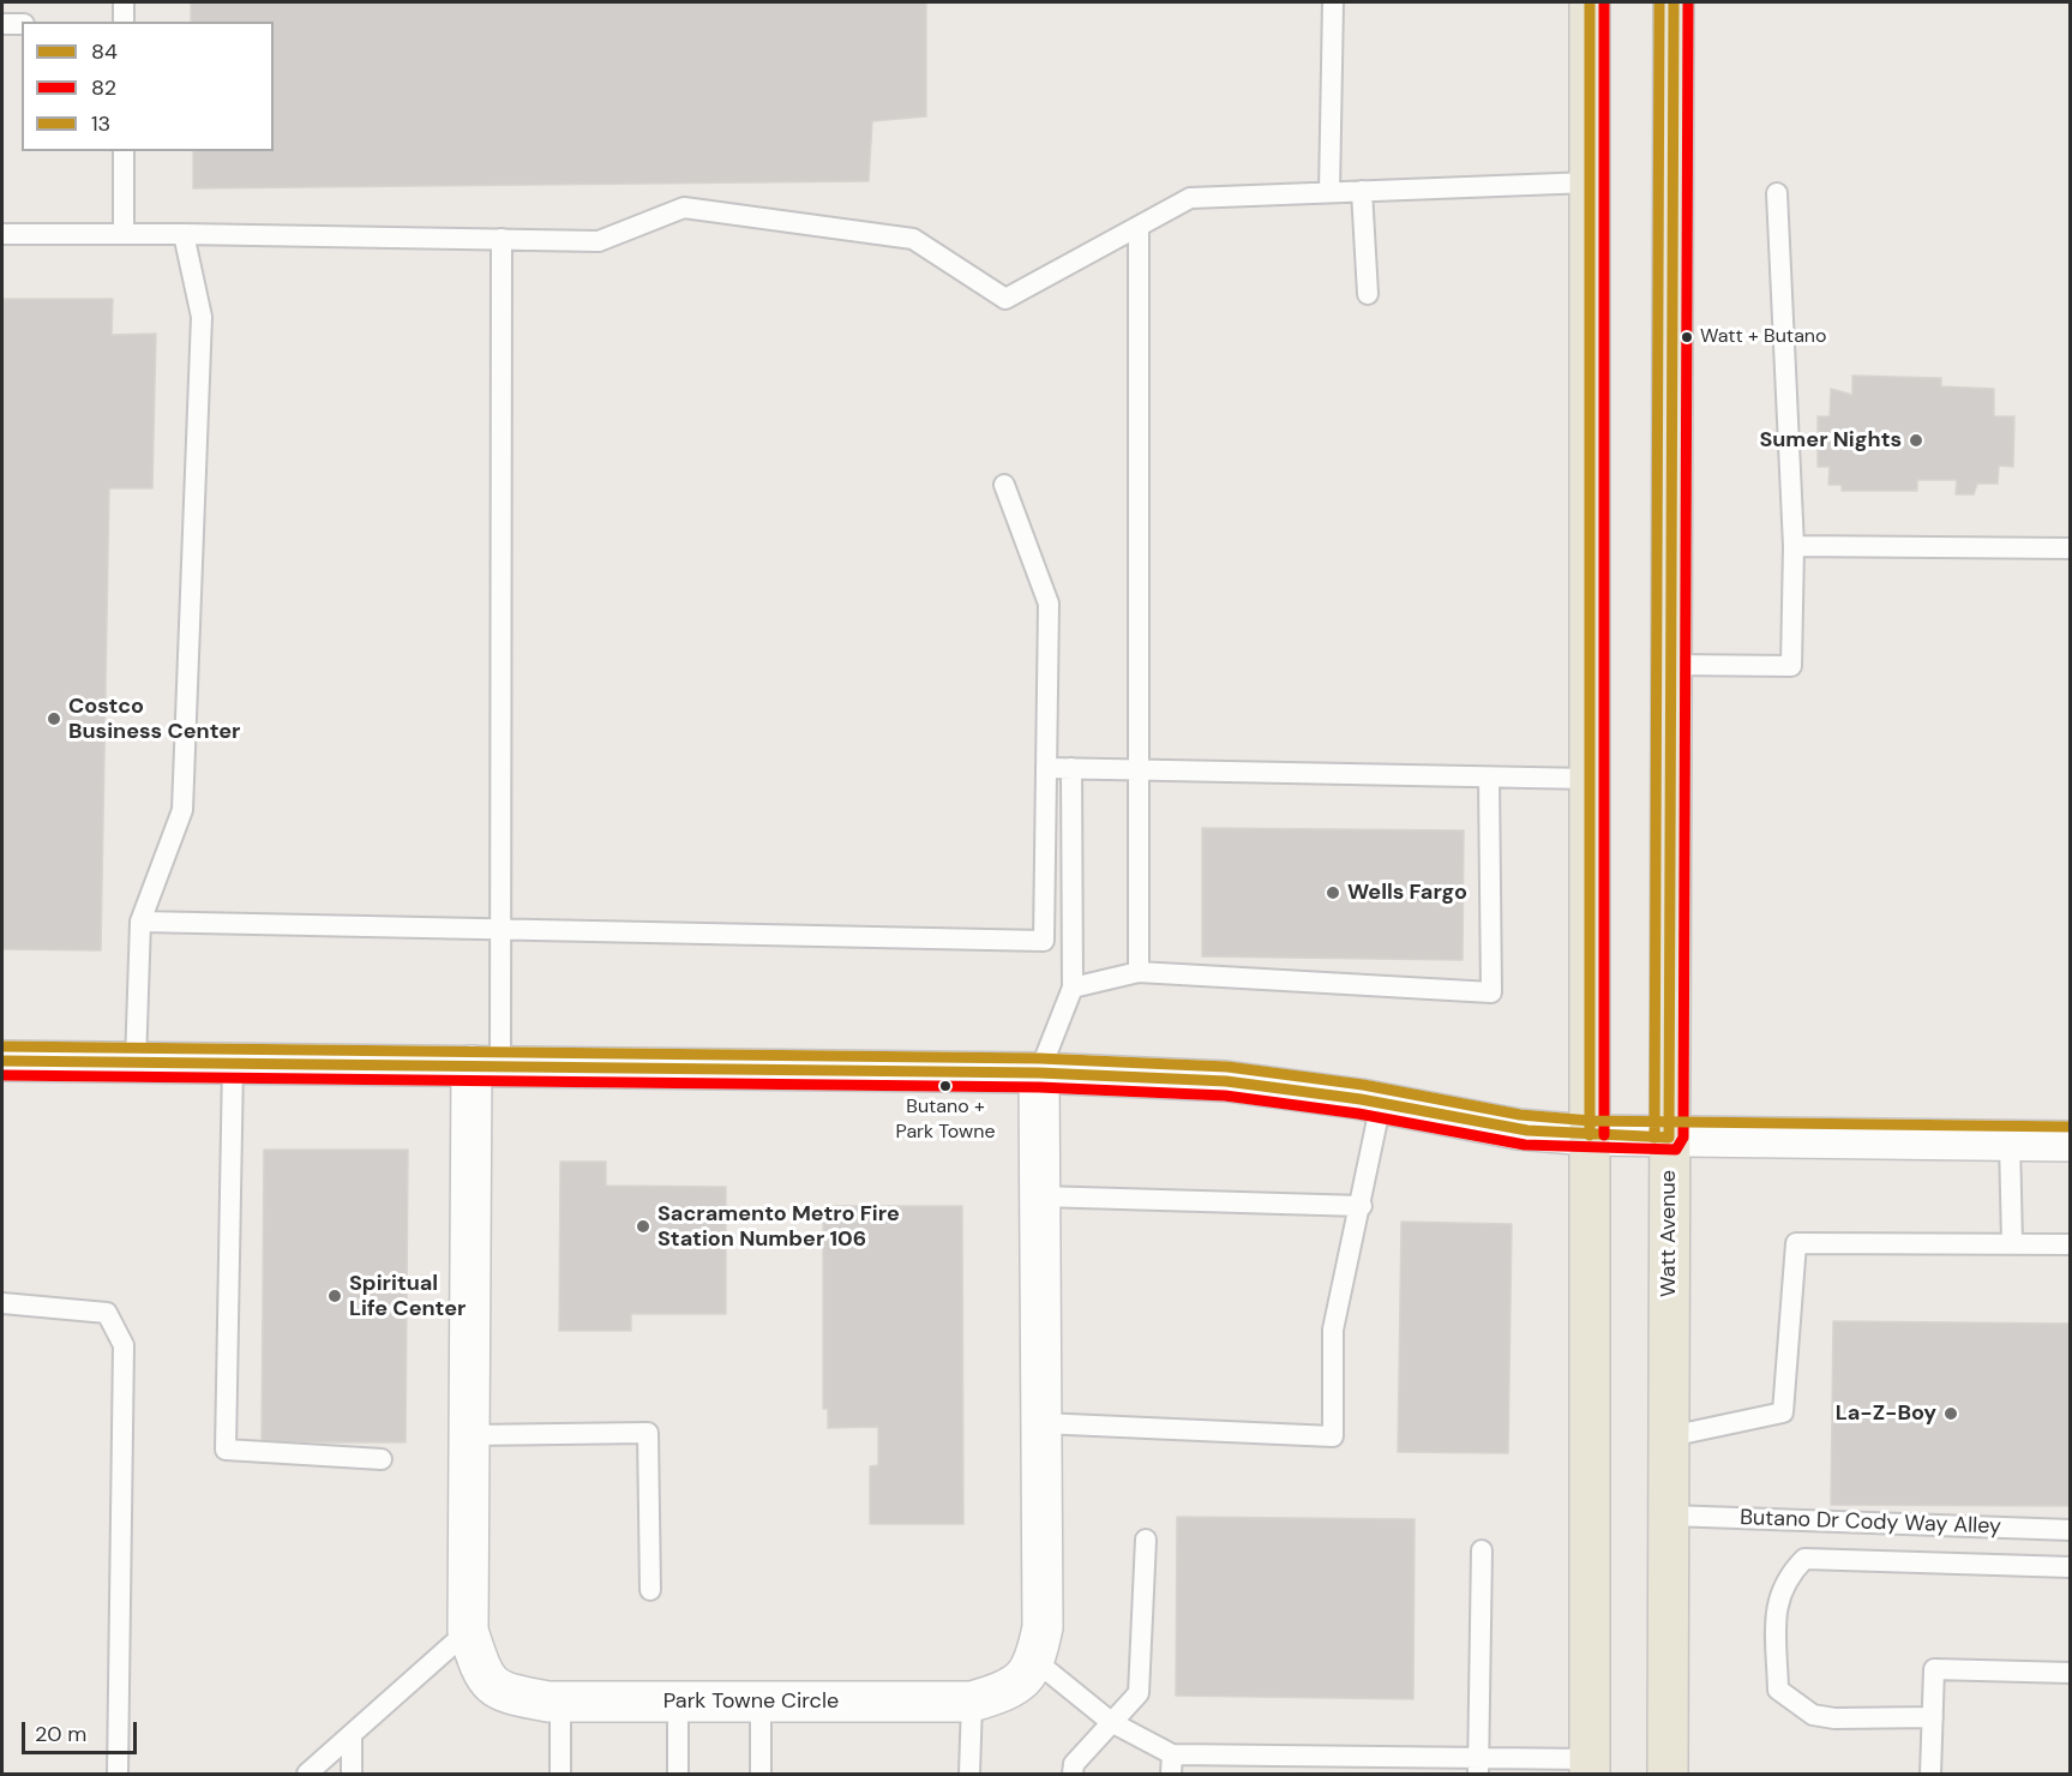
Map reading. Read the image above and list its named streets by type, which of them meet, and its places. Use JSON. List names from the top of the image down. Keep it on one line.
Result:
{"streets":{"main road":["Watt Avenue"],"street":["Park Towne Circle"],"lane":["Butano Dr Cody Way Alley"]},"crossings":[["Watt Avenue","Butano Dr Cody Way Alley"]],"places":["Watt + Butano","Sumer Nights","Costco Business Center","Wells Fargo","Butano + Park Towne","Sacramento Metro Fire Station Number 106","Spiritual Life Center","La-Z-Boy"],"lines":["transit line 84","transit line 82","transit line 13"],"legend":["84","82","13"],"scale_bar":"20 m"}
